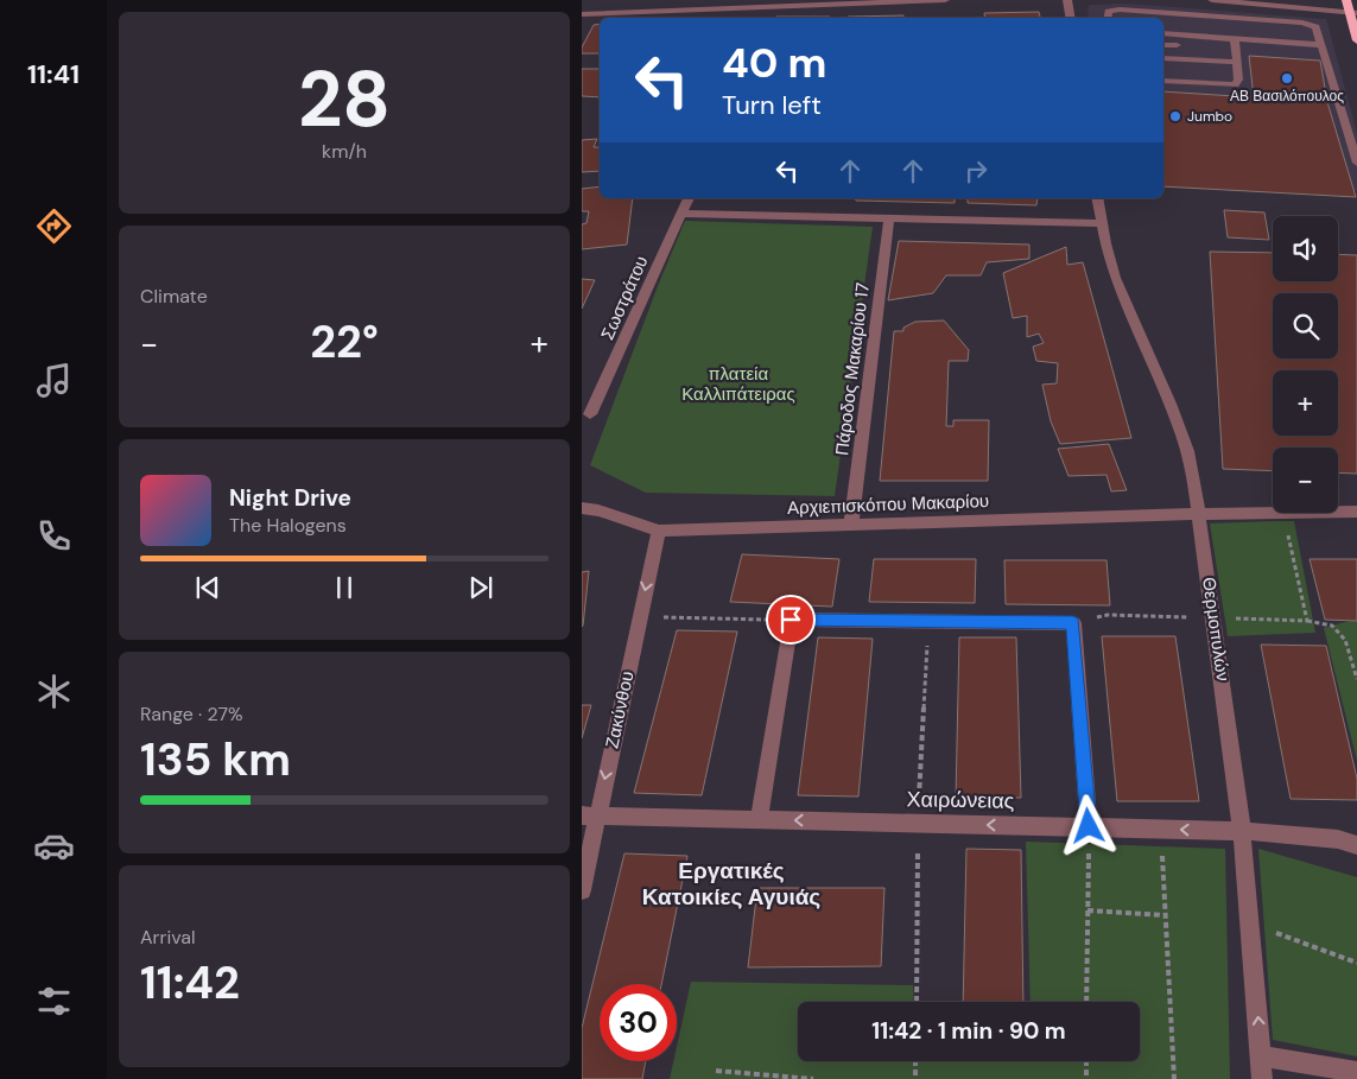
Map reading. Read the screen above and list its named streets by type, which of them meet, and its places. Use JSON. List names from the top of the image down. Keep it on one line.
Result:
{"streets":{"street":["Σωστράτου","Πάροδος Μακαρίου 17","Αρχιεπισκόπου Μακαρίου","Θερμοπυλών","Ζακύνθου","Χαιρώνειας"]},"crossings":[["Πάροδος Μακαρίου 17","Αρχιεπισκόπου Μακαρίου"],["Αρχιεπισκόπου Μακαρίου","Θερμοπυλών"],["Αρχιεπισκόπου Μακαρίου","Ζακύνθου"],["Θερμοπυλών","Χαιρώνειας"],["Ζακύνθου","Χαιρώνειας"]],"one_way":["Ζακύνθου","Χαιρώνειας"],"districts":["Εργατικές Κατοικίες Αγυιάς"],"parks":["πλατεία Καλλιπάτειρας"],"places":["ΑΒ Βασιλόπουλος","Jumbo"],"page":{"tabs":"11:41","tile":[["28","km/h"],"Climate",["Range · 27%","135 km"],["Arrival","11:42"]],"turn":["40 m","Turn left"],"map_buttons":["+","−"],"heat":["−","22°","+"],"song":["Night Drive","The Halogens"],"limit":"30","trip":"11:42 · 1 min · 90 m"}}
